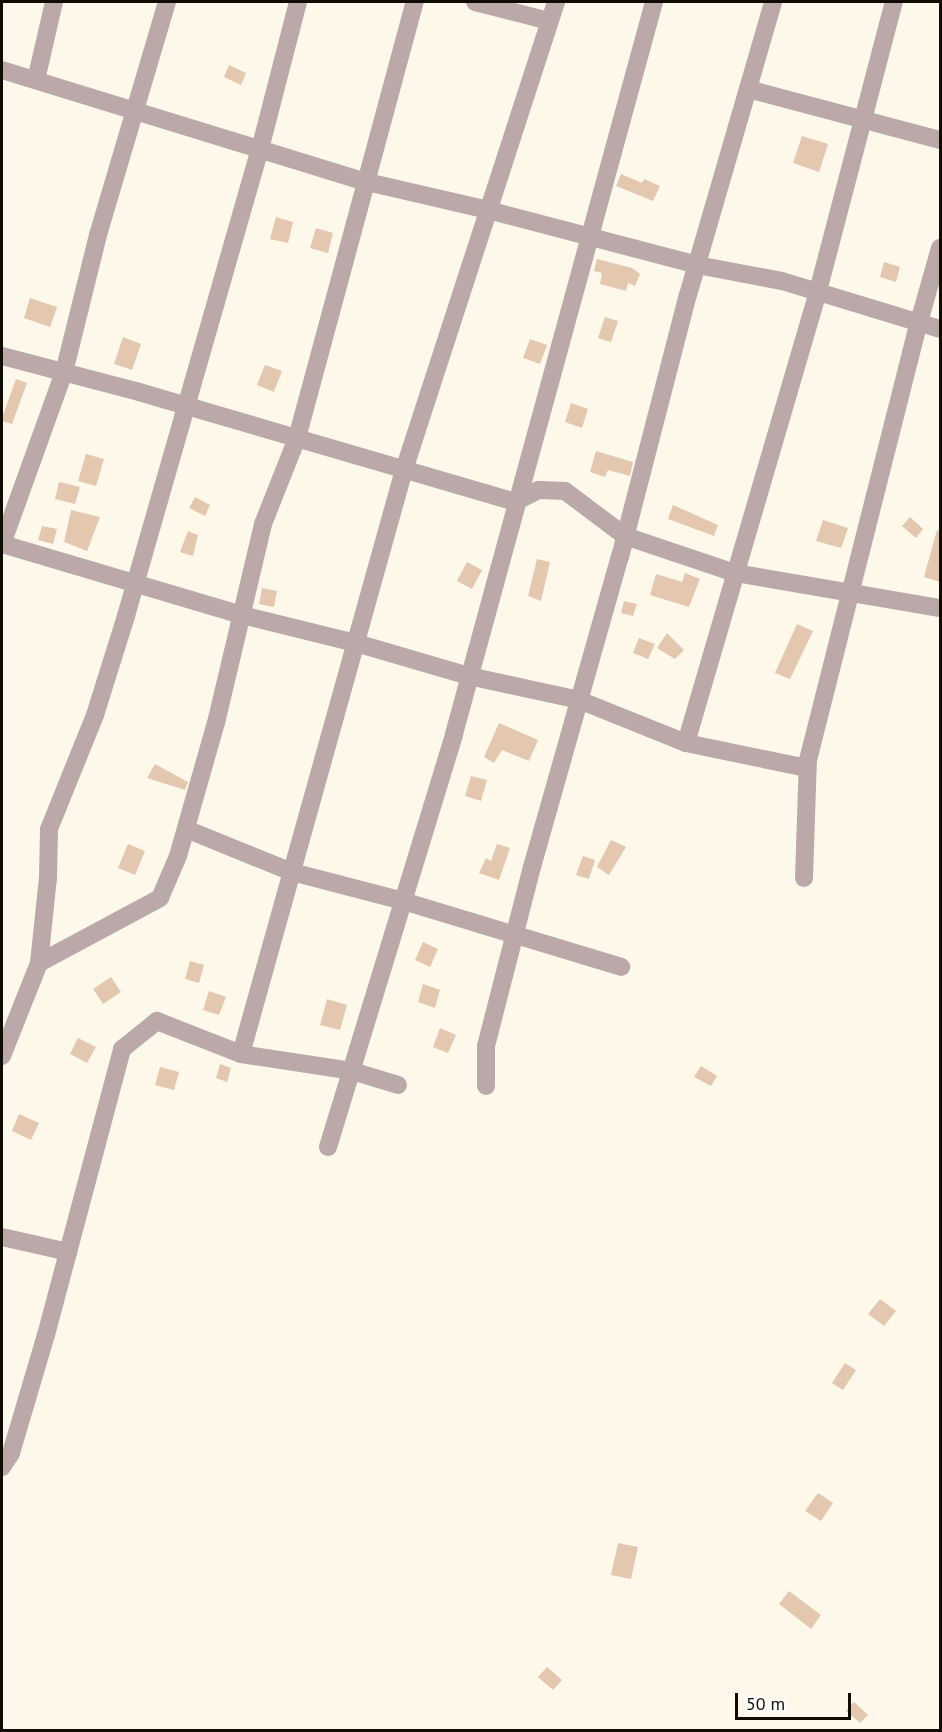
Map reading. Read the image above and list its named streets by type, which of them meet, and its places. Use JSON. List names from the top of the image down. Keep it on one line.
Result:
{"scale_bar":"50 m"}
